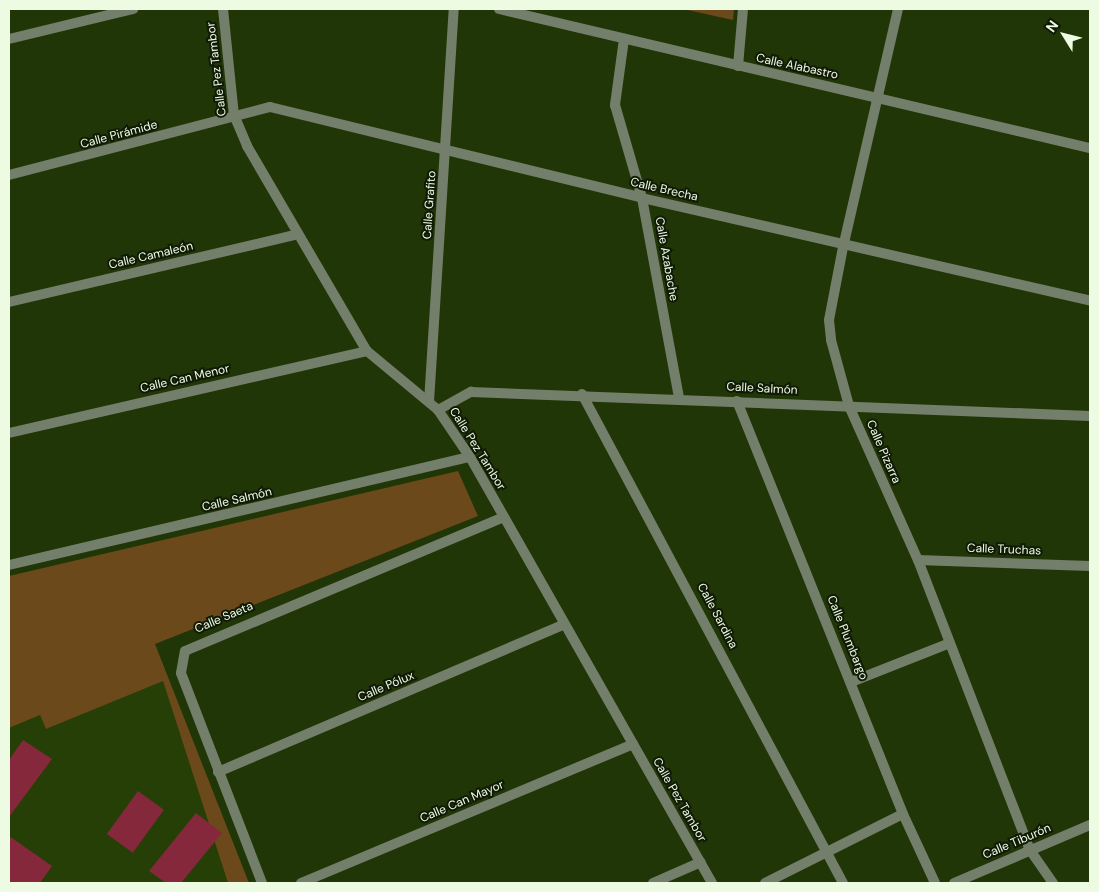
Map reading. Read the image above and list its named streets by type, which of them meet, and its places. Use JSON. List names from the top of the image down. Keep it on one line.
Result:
{"streets":{"street":["Calle Alabastro","Calle Pez Tambor","Calle Pirámide","Calle Brecha","Calle Grafito","Calle Camaleón","Calle Azabache","Calle Can Menor","Calle Salmón","Calle Pizarra","Calle Truchas","Calle Sardina","Calle Saeta","Calle Plumbargo","Calle Pólux","Calle Can Mayor","Calle Tiburón"]},"crossings":[["Calle Alabastro","Calle Azabache"],["Calle Alabastro","Calle Pizarra"],["Calle Pez Tambor","Calle Pirámide"],["Calle Pez Tambor","Calle Brecha"],["Calle Pez Tambor","Calle Grafito"],["Calle Pez Tambor","Calle Camaleón"],["Calle Pez Tambor","Calle Can Menor"],["Calle Pez Tambor","Calle Salmón"],["Calle Pez Tambor","Calle Saeta"],["Calle Pez Tambor","Calle Pólux"],["Calle Pez Tambor","Calle Can Mayor"],["Calle Pirámide","Calle Brecha"],["Calle Brecha","Calle Grafito"],["Calle Brecha","Calle Azabache"],["Calle Brecha","Calle Pizarra"],["Calle Azabache","Calle Salmón"],["Calle Salmón","Calle Pizarra"],["Calle Salmón","Calle Sardina"],["Calle Salmón","Calle Plumbargo"],["Calle Pizarra","Calle Truchas"],["Calle Pizarra","Calle Tiburón"],["Calle Saeta","Calle Pólux"]],"north":"top left"}
